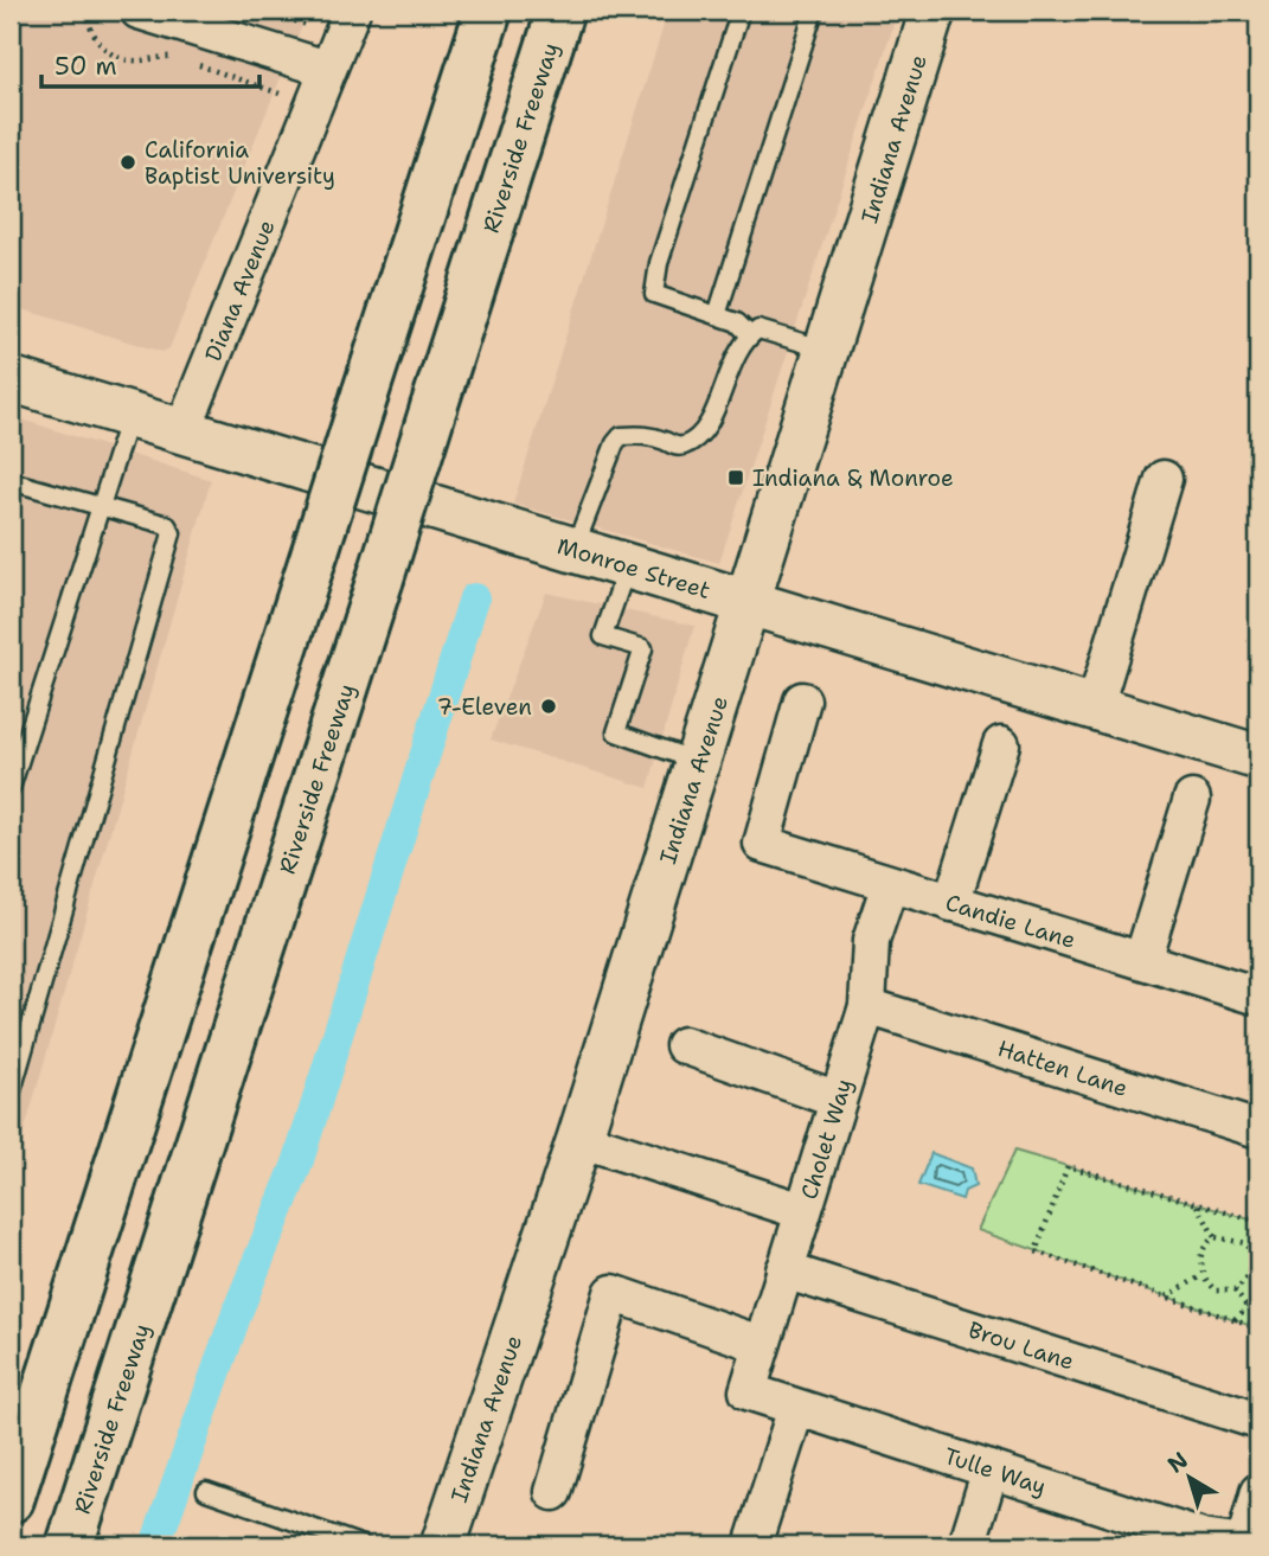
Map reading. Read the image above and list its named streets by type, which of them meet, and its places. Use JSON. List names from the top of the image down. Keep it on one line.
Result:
{"streets":{"highway":["Riverside Freeway"],"street":["Indiana Avenue","Diana Avenue","Monroe Street","Candie Lane","Hatten Lane","Cholet Way","Brou Lane","Tulle Way"]},"crossings":[["Indiana Avenue","Monroe Street"],["Diana Avenue","Monroe Street"],["Candie Lane","Cholet Way"],["Hatten Lane","Cholet Way"],["Cholet Way","Brou Lane"],["Cholet Way","Tulle Way"]],"places":{"other":["California Baptist University","7-Eleven"],"transit":["Indiana & Monroe"]},"scale_bar":"50 m","north":"top left"}
